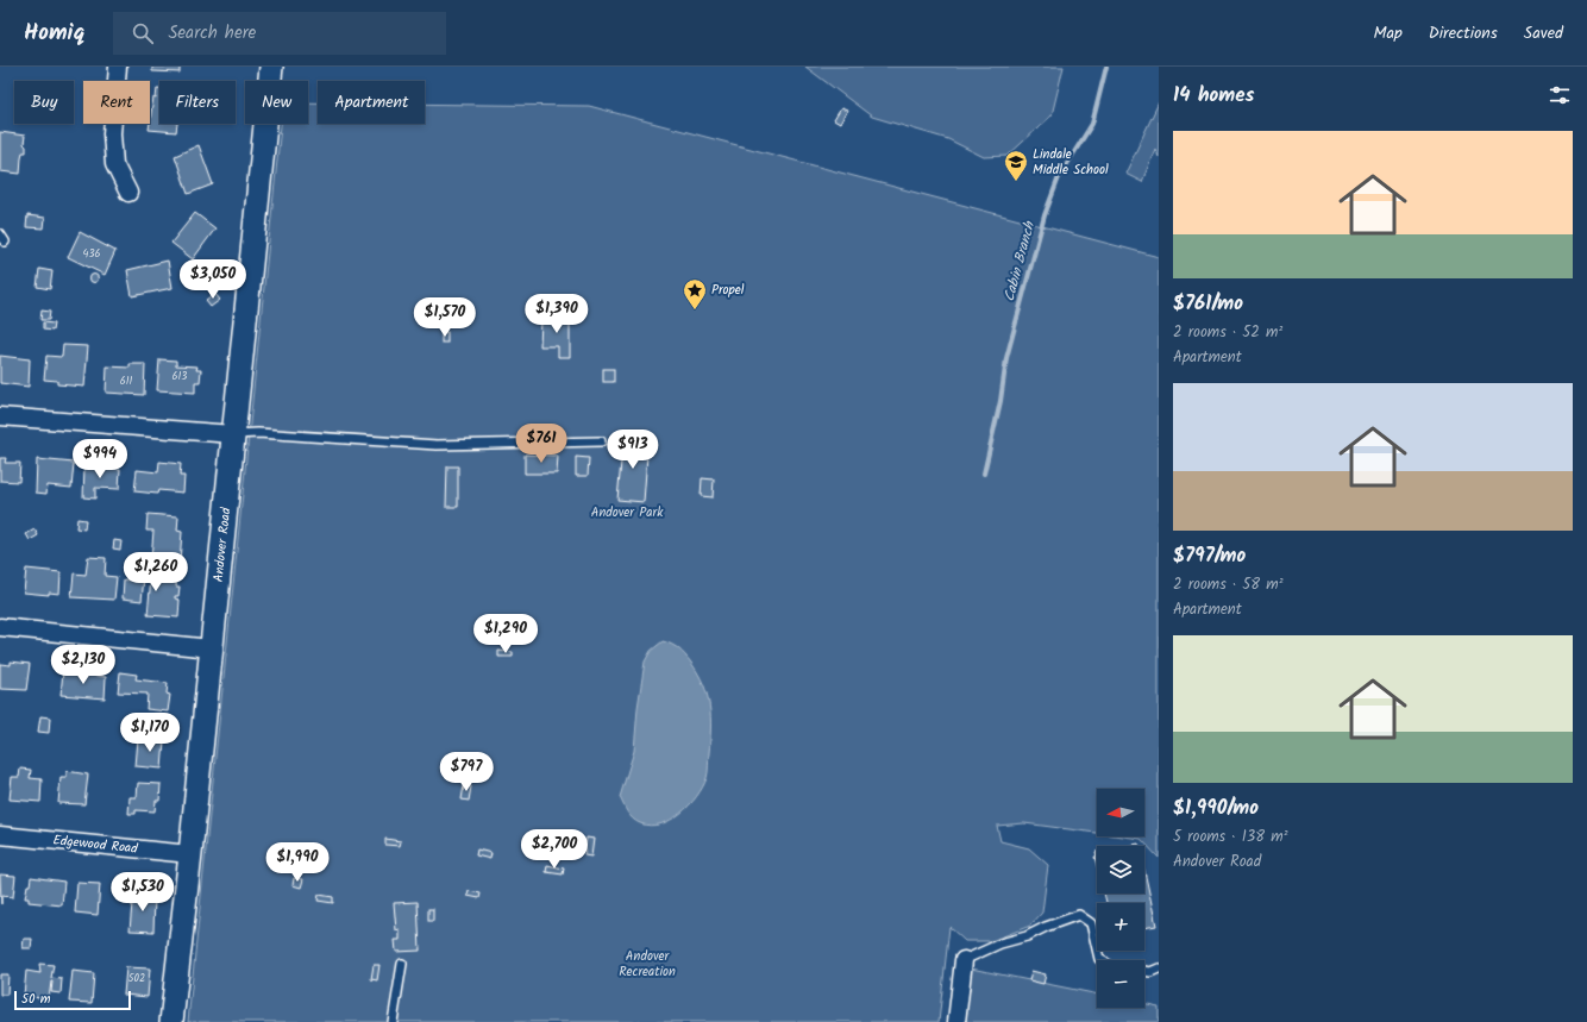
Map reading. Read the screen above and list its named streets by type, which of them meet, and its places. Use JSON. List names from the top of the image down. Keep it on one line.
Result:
{"streets":{"street":["Andover Road","Edgewood Road"]},"crossings":[["Andover Road","Edgewood Road"]],"water":["Cabin Branch"],"parks":["Andover Park","Andover Recreation"],"places":{"school or university":["Lindale Middle School"],"place":["Propel"]},"house_numbers":["436","613","611","502"],"scale_bar":"50 m","north":"left","page":{"header":"Homiq","search":"Search here","nav":["Map","Directions","Saved"],"heading":"14 homes","chip":["Buy","Rent","Filters","New","Apartment"],"list":[{"name":"$761/mo","note":"2 rooms · 52 m² · Apartment"},{"name":"$797/mo","note":"2 rooms · 58 m² · Apartment"},{"name":"$1,990/mo","note":"5 rooms · 138 m² · Andover Road"}],"price":["$3,050","$1,390","$1,570","$761","$913","$994","$1,260","$1,290","$2,130","$1,170","$797","$2,700","$1,990","$1,530"],"map_buttons":["+","−"],"scale":"50 m"}}
